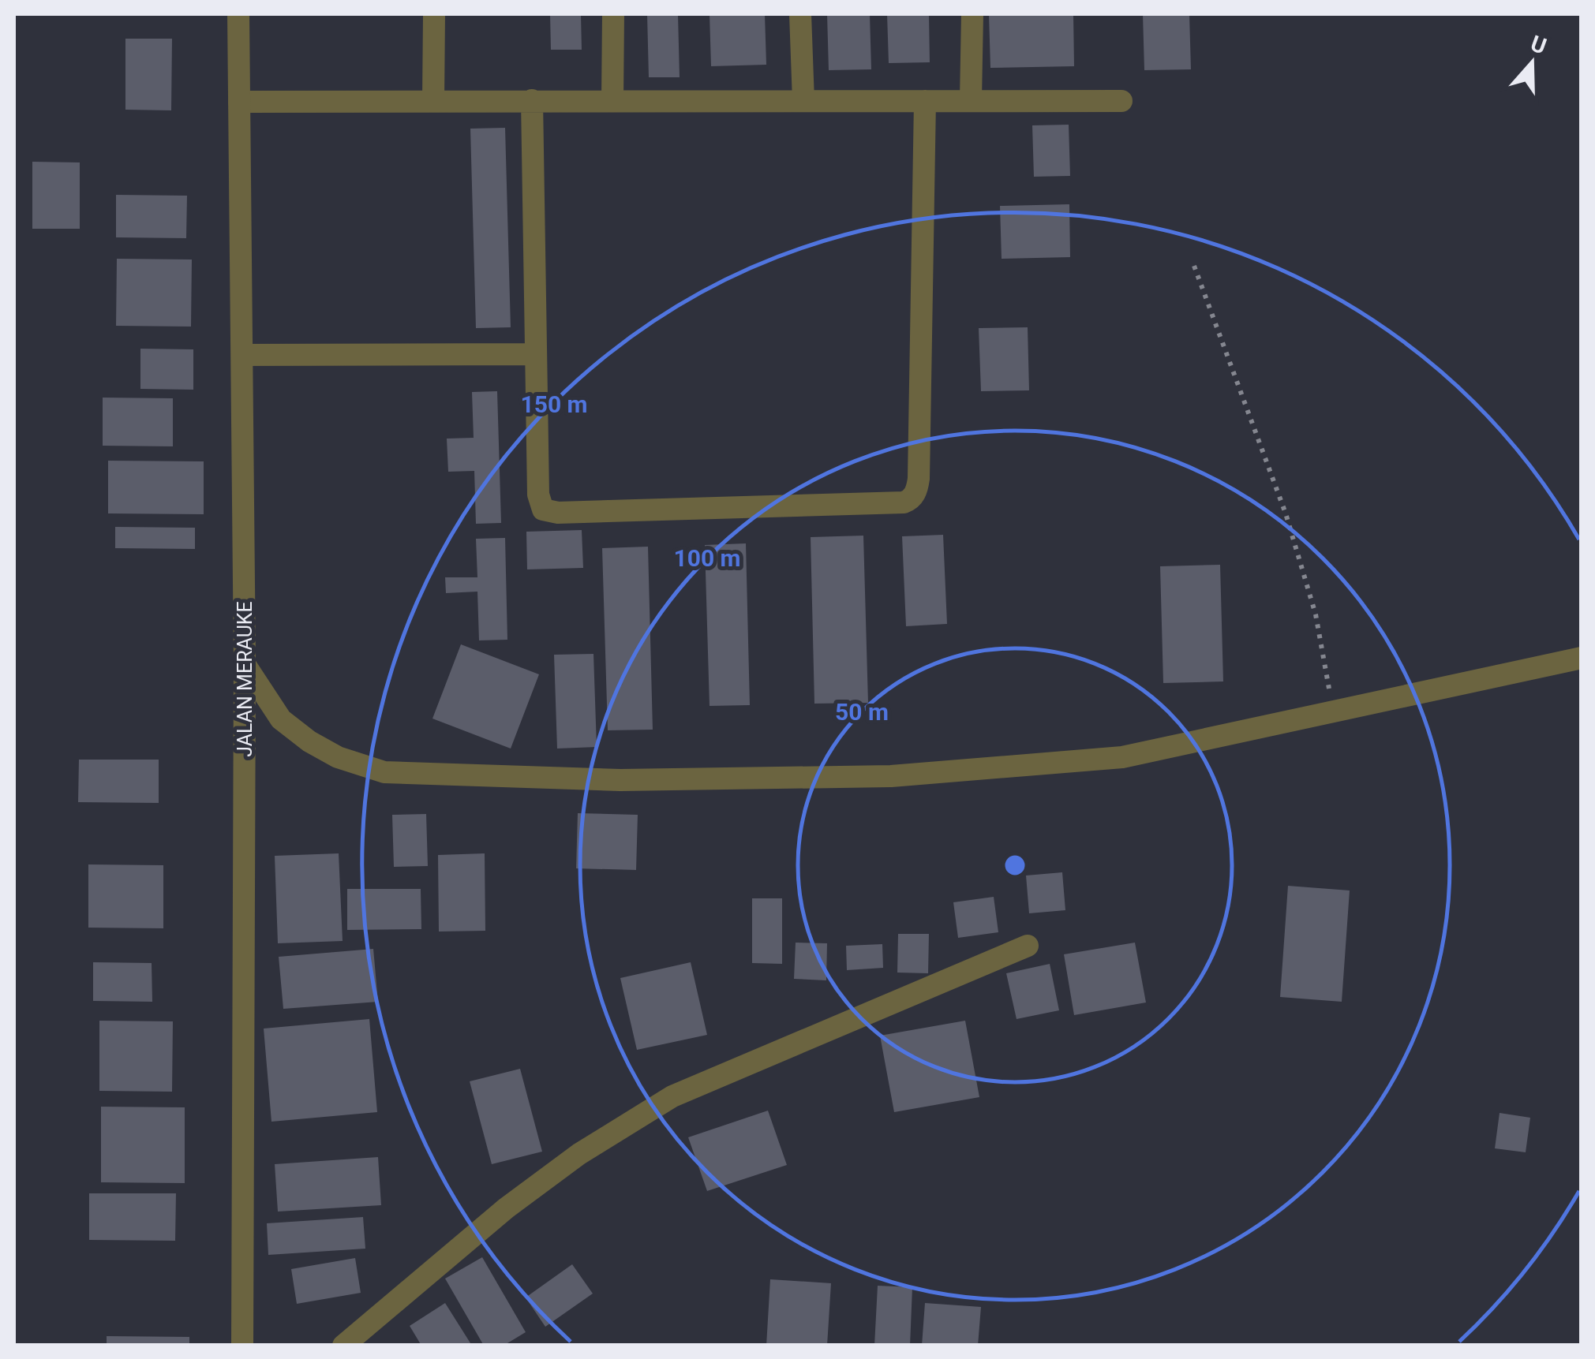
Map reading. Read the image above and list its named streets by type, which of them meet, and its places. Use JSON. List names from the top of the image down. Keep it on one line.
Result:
{"streets":{"street":["JALAN MERAUKE"]},"north":"top","rings":["150 m","100 m","50 m"]}
